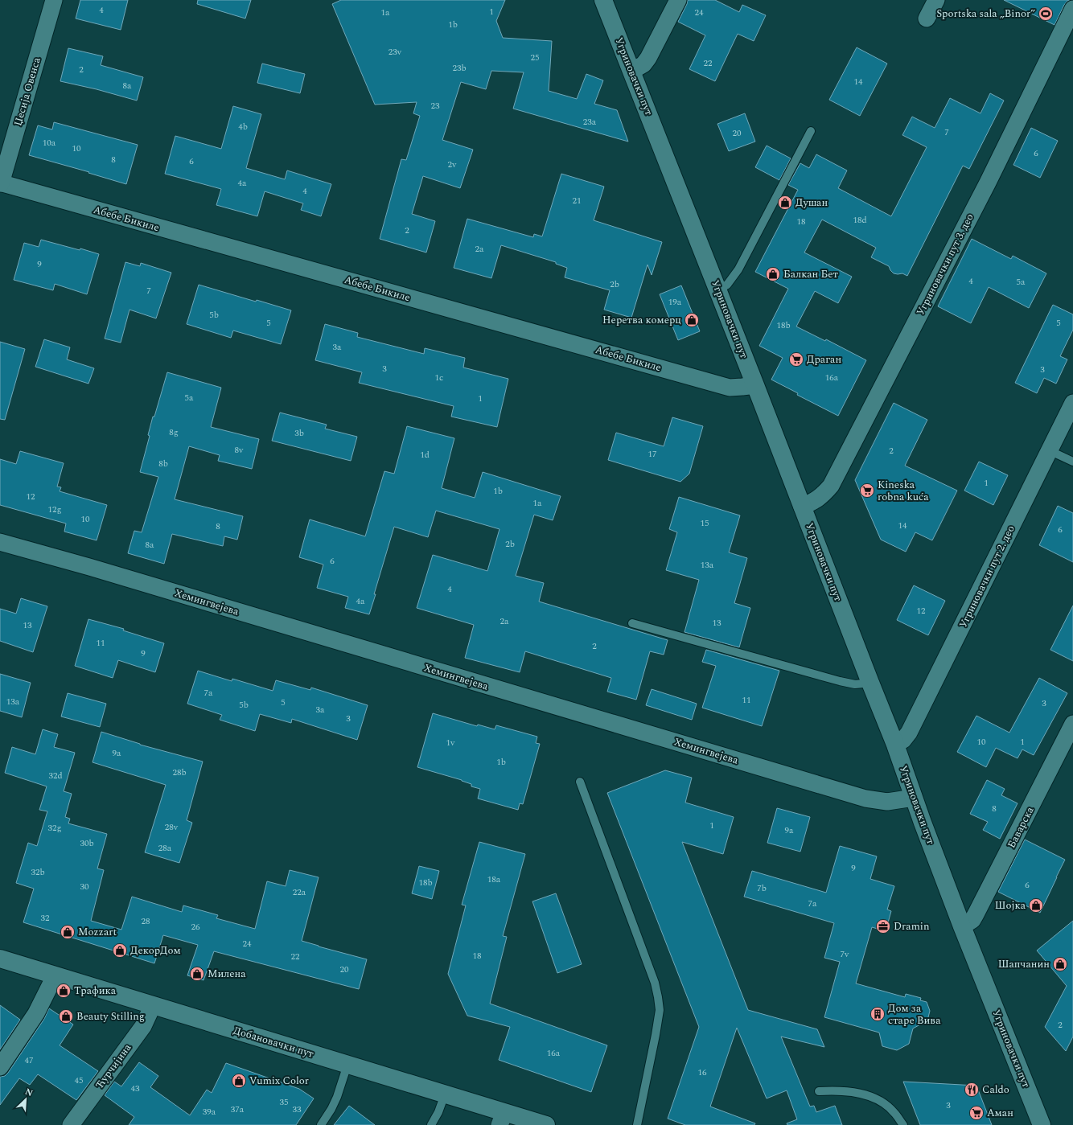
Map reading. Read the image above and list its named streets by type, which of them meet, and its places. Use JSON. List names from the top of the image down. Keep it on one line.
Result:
{"streets":{"street":["Угриновачки пут","Џесија Овенса","Абебе Бикиле","Угриновачки пут 3. део","Угриновачки пут 2. део","Хемингвејева","Баварска","Добановачки пут","Ћурчијина"]},"crossings":[["Угриновачки пут","Абебе Бикиле"],["Угриновачки пут","Угриновачки пут 3. део"],["Угриновачки пут","Угриновачки пут 2. део"],["Угриновачки пут","Хемингвејева"],["Угриновачки пут","Баварска"],["Џесија Овенса","Абебе Бикиле"],["Добановачки пут","Ћурчијина"]],"places":{"sports":["Sportska sala „Binor”"],"shop":["Душан","Балкан Бет","Неретва комерц","Шојка","Mozzart","ДекорДом","Шапчанин","Милена","Трафика","Beauty Stilling","Vumix Color"],"supermarket":["Драган","Kineska robna kuća","Аман"],"office":["Dramin"],"building":["Дом за старе Вива"],"restaurant":["Caldo"]},"house_numbers":["4","1","1a","24","1b","23v","25","22","23b","2","14","8a","23","23a","4b","7","20","10a","10","6","8","6","2v","4a","4","21","18d","18","2","2a","9","4","5a","2b","7","19a","5b","5","5","18b","3a","3","3","1c","16a","5a","1","8g","3b","8v","2","17","1d","8b","1","1b","12","1a","12g","10","15","14","8","6","2b","8a","6","13a","4","4a","12","2a","13","13","11","2","9","7a","11","13a","5","3","5b","3a","3","10","1","1v","9a","1b","28b","32d","8","1","28v","32g","9a","30b","28a","9","32b","18a","18b","6","30","7b","22a","7a","32","28","26","24","7v","18","22","20","2","16a","47","16","45","43","35","3","37a","33","39a"],"north":"top right"}
